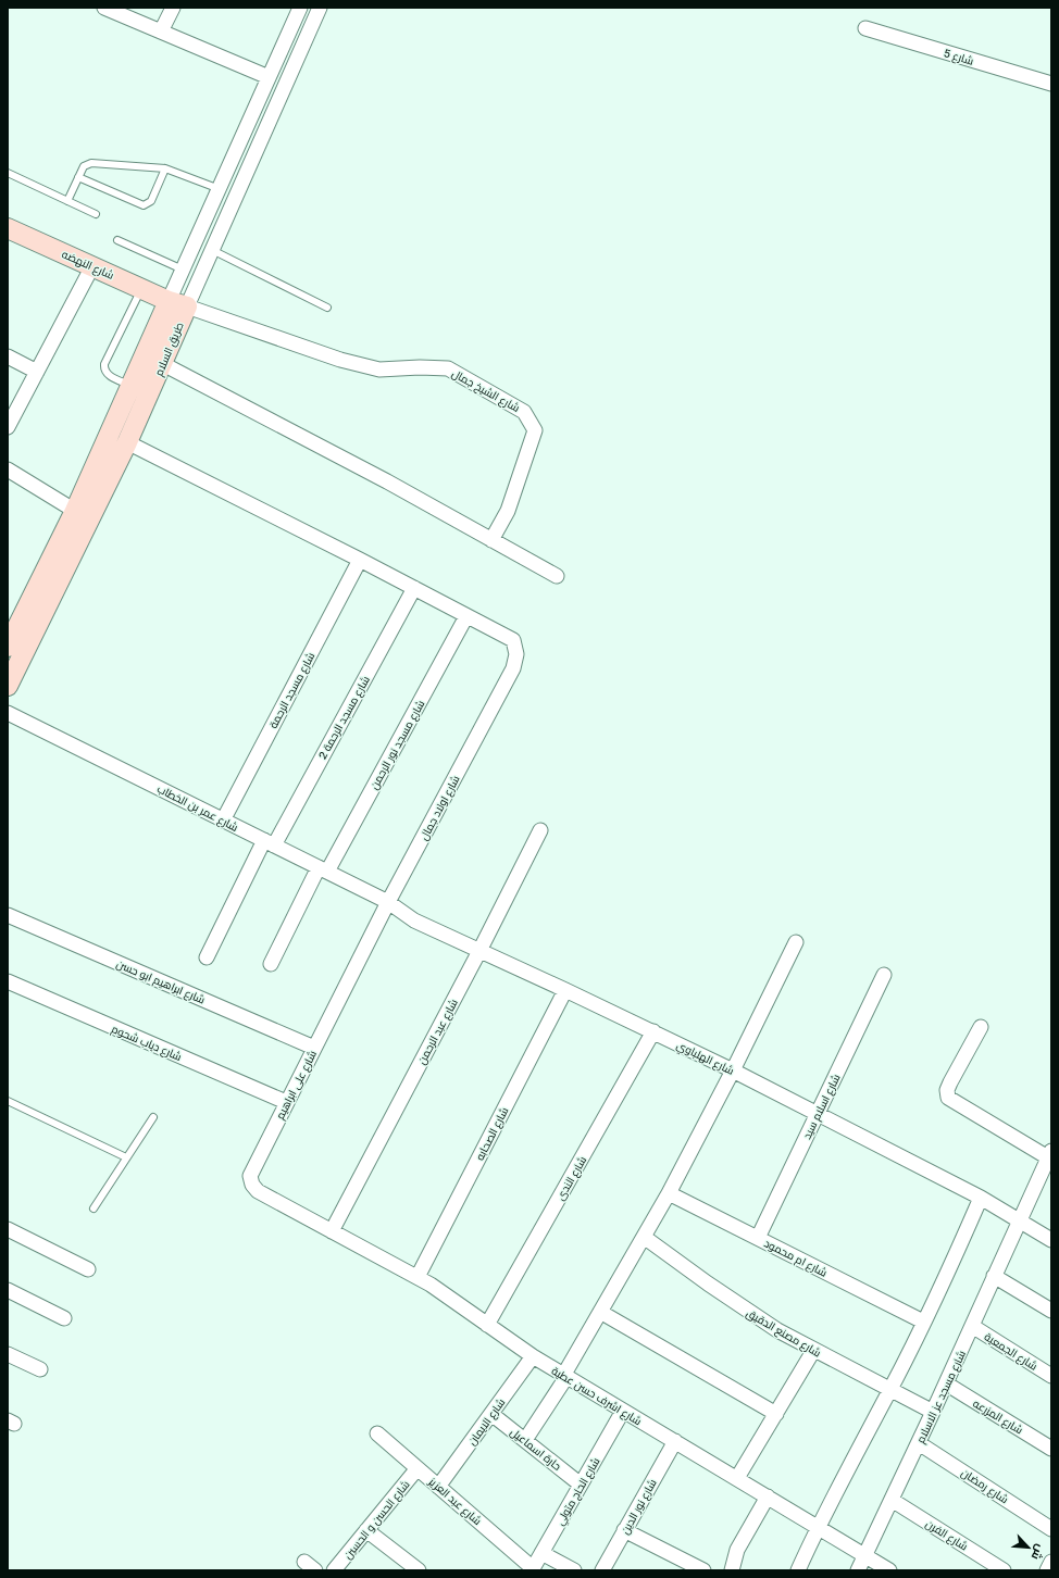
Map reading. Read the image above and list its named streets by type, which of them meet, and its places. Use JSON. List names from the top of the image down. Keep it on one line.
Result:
{"streets":{"main road":["شارع النهضه","طريق السلام"],"street":["شارع 5","شارع الشيخ جمال","شارع مسجد الرحمة","شارع مسجد الرحمة 2","شارع مسجد نور الرحمن","شارع عمر بن الخطاب","شارع اولاد جمال","شارع ابراهيم ابو حسن","شارع عبد الرحمن","شارع دياب شحوم","شارع الهلباوي","شارع على ابراهيم","شارع اسلام سيد","شارع الصحابه","شارع الندى","شارع ام محمود","شارع مصنع الدقيق","شارع الجمعية","شارع اشرف حسن عطية","شارع مسجد عز الاسلام","شارع المزرعه","شارع الايمان","حارة اسماعيل","شارع رمضان","شارع الحاج متولي","شارع عبد العزيز","شارع نور الدين","شارع الحسن و الحسين","شارع الفرن"]},"crossings":[["شارع النهضه","طريق السلام"],["شارع النهضه","شارع الشيخ جمال"],["طريق السلام","شارع الشيخ جمال"],["طريق السلام","شارع اولاد جمال"],["شارع مسجد الرحمة","شارع عمر بن الخطاب"],["شارع مسجد الرحمة","شارع اولاد جمال"],["شارع مسجد الرحمة 2","شارع عمر بن الخطاب"],["شارع مسجد الرحمة 2","شارع اولاد جمال"],["شارع مسجد نور الرحمن","شارع عمر بن الخطاب"],["شارع مسجد نور الرحمن","شارع اولاد جمال"],["شارع عمر بن الخطاب","شارع اولاد جمال"],["شارع عمر بن الخطاب","شارع الهلباوي"],["شارع عمر بن الخطاب","شارع على ابراهيم"],["شارع اولاد جمال","شارع الهلباوي"],["شارع اولاد جمال","شارع على ابراهيم"],["شارع ابراهيم ابو حسن","شارع على ابراهيم"],["شارع عبد الرحمن","شارع الهلباوي"],["شارع عبد الرحمن","شارع على ابراهيم"],["شارع عبد الرحمن","شارع اشرف حسن عطية"],["شارع دياب شحوم","شارع على ابراهيم"],["شارع الهلباوي","شارع على ابراهيم"],["شارع الهلباوي","شارع اسلام سيد"],["شارع الهلباوي","شارع الصحابه"],["شارع الهلباوي","شارع الندى"],["شارع الهلباوي","شارع مسجد عز الاسلام"],["شارع على ابراهيم","شارع اشرف حسن عطية"],["شارع اسلام سيد","شارع ام محمود"],["شارع الصحابه","شارع اشرف حسن عطية"],["شارع الندى","شارع اشرف حسن عطية"],["شارع مصنع الدقيق","شارع مسجد عز الاسلام"],["شارع الجمعية","شارع مسجد عز الاسلام"],["شارع اشرف حسن عطية","شارع مسجد عز الاسلام"],["شارع اشرف حسن عطية","شارع الايمان"],["شارع اشرف حسن عطية","شارع الحاج متولي"],["شارع اشرف حسن عطية","شارع نور الدين"],["شارع مسجد عز الاسلام","شارع المزرعه"],["شارع مسجد عز الاسلام","شارع رمضان"],["شارع مسجد عز الاسلام","شارع الفرن"],["شارع الايمان","حارة اسماعيل"],["شارع الايمان","شارع عبد العزيز"],["حارة اسماعيل","شارع الحاج متولي"],["شارع الحاج متولي","شارع عبد العزيز"],["شارع عبد العزيز","شارع الحسن و الحسين"]],"north":"bottom right"}
